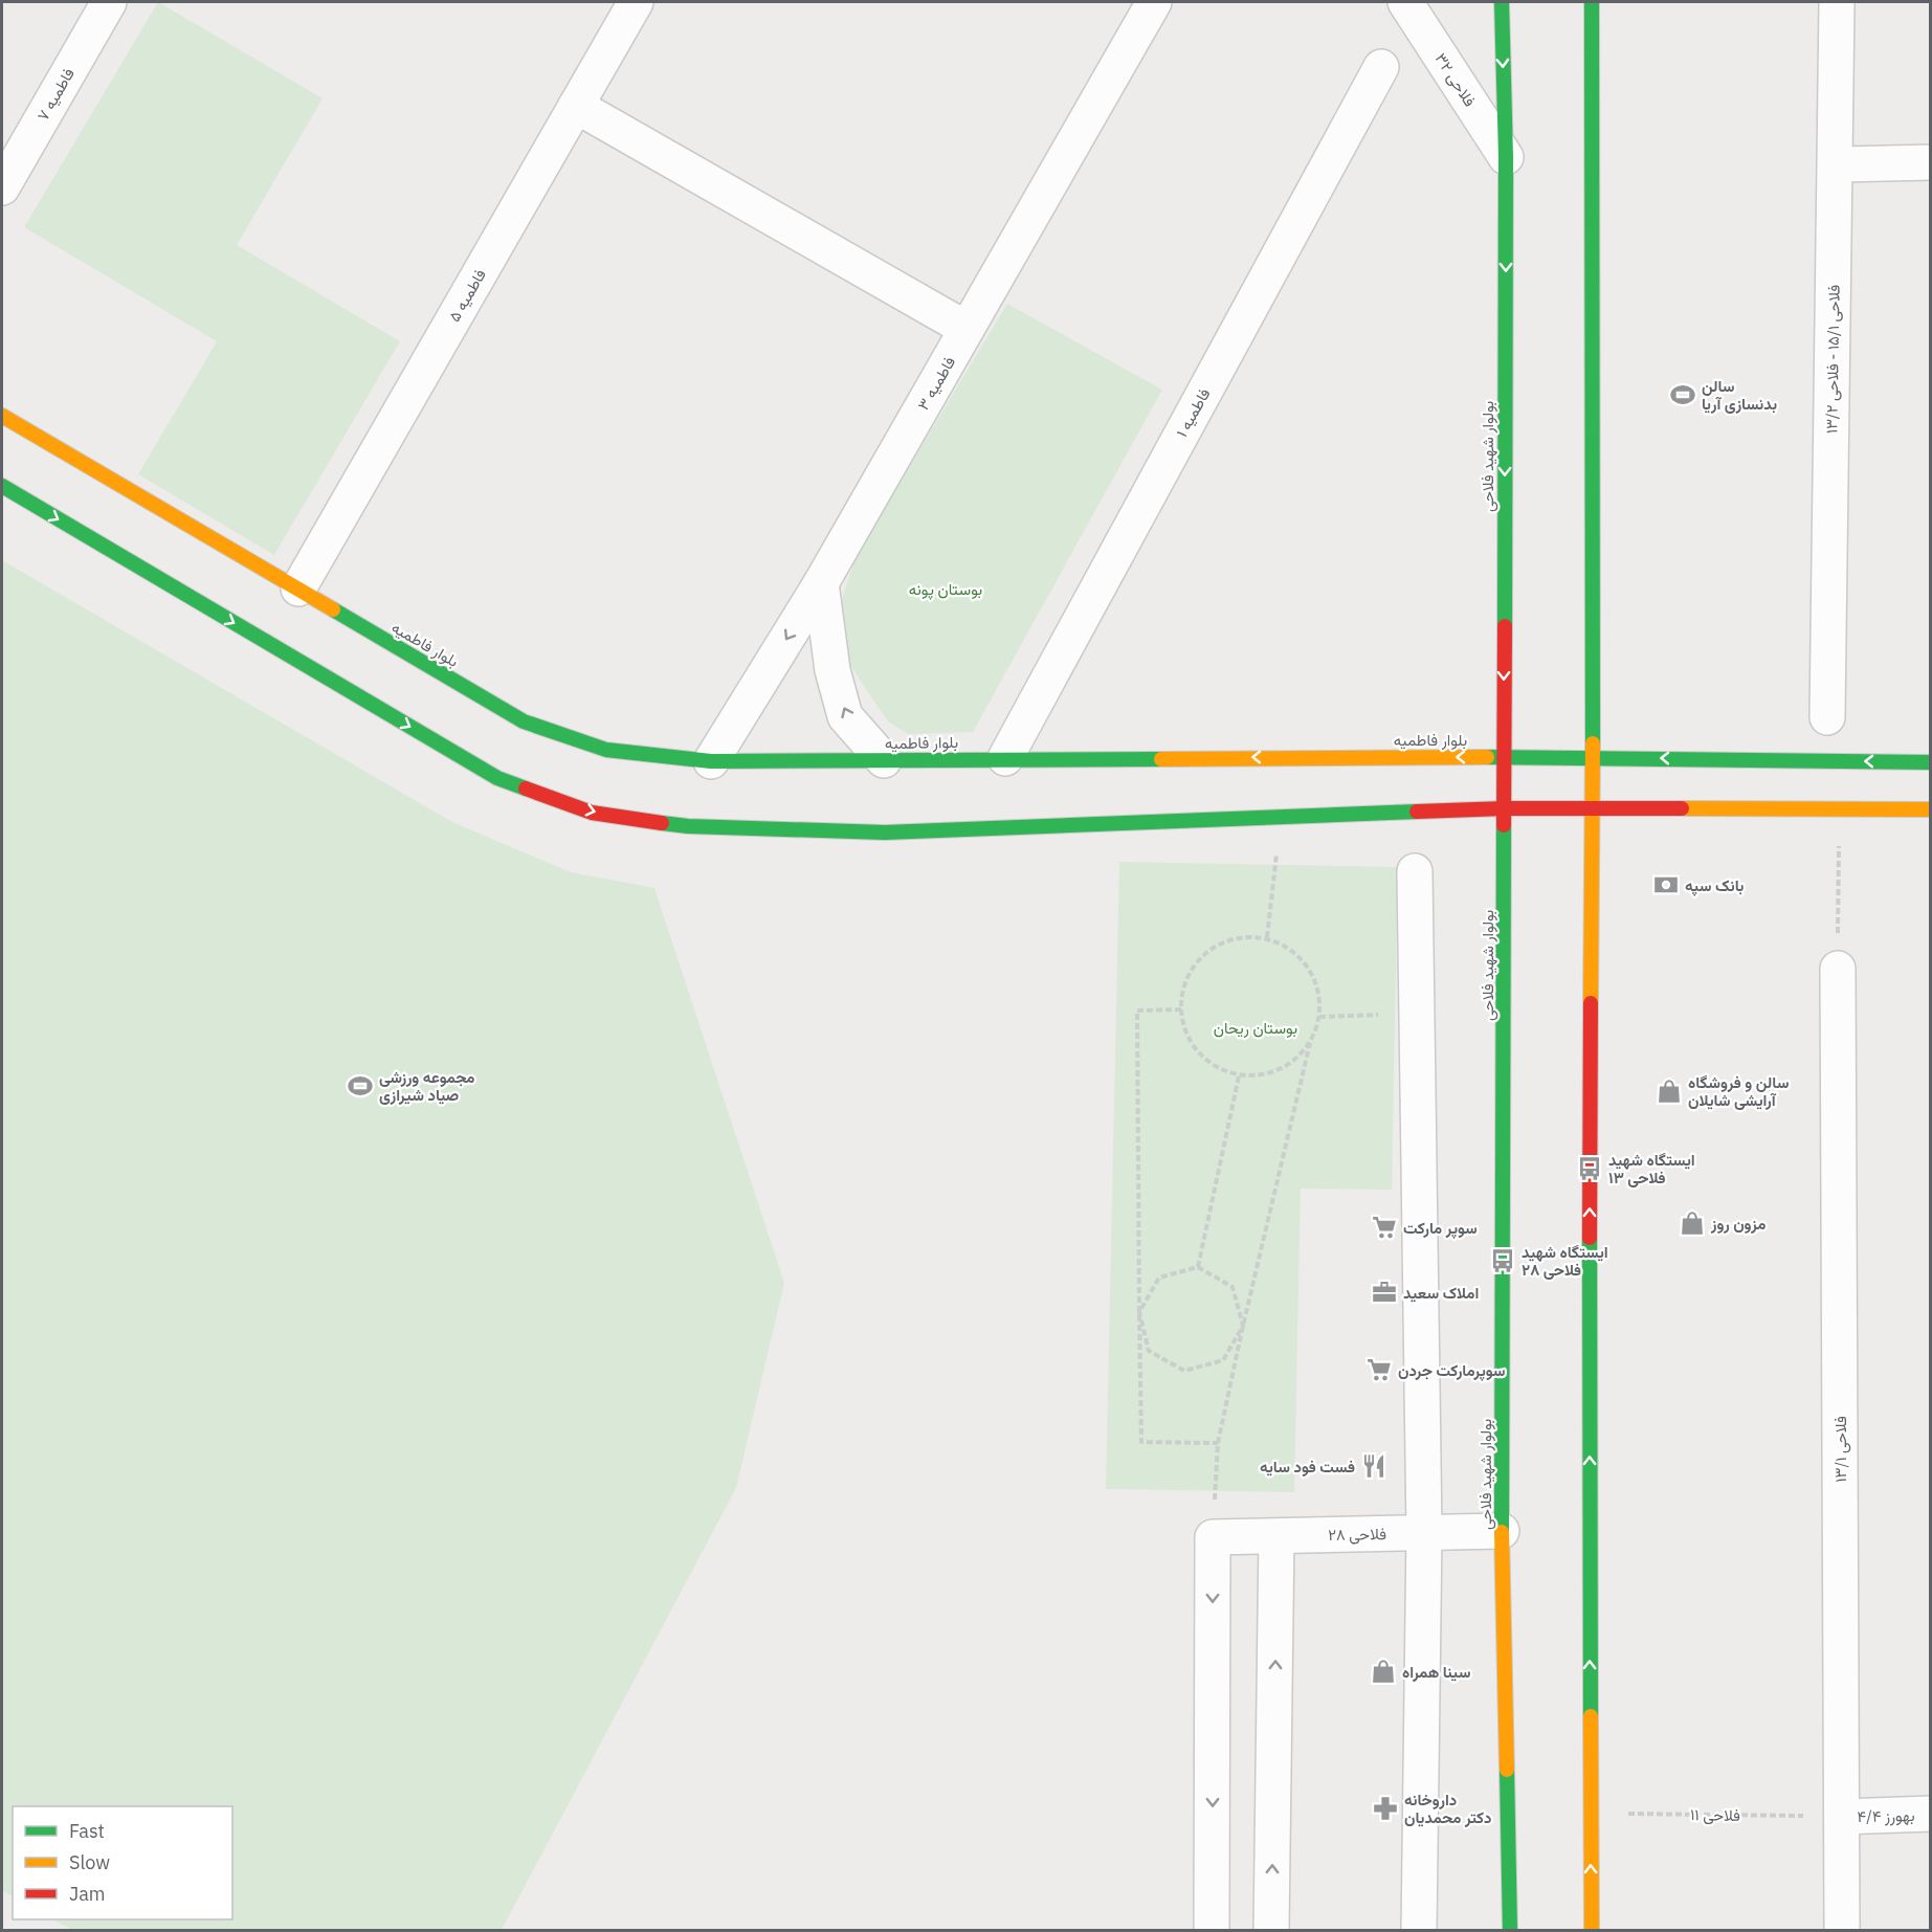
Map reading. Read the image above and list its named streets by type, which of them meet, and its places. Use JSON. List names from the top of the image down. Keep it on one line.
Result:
{"streets":{"street":["فلاحی ۳۲","فاطمیه ۷","فاطمیه ۵","فلاحی ۱۵/۱ - فلاحی ۱۳/۲","فاطمیه ۳","فاطمیه ۱","بولوار شهید فلاحی","بلوار فاطمیه","فلاحی ۱۳/۱","فلاحی ۲۸","بهورز ۴/۴"],"path":["فلاحی ۱۱"]},"crossings":[["فلاحی ۳۲","بولوار شهید فلاحی"],["فاطمیه ۵","بلوار فاطمیه"],["فاطمیه ۳","بلوار فاطمیه"],["فاطمیه ۱","بلوار فاطمیه"],["بولوار شهید فلاحی","بلوار فاطمیه"],["بولوار شهید فلاحی","فلاحی ۲۸"],["فلاحی ۱۳/۱","فلاحی ۱۱"],["فلاحی ۱۳/۱","بهورز ۴/۴"],["فلاحی ۱۱","بهورز ۴/۴"]],"parks":["بوستان پونه","بوستان ریحان"],"places":{"sports":["سالن بدنسازی آریا","مجموعه ورزشی صیاد شیرازی"],"bank":["بانک سپه"],"shop":["سالن و فروشگاه آرایشی شایلان","مزون روز","سینا همراه"],"bus stop":["ایستگاه شهید فلاحی ۱۳","ایستگاه شهید فلاحی ۲۸"],"supermarket":["سوپر مارکت","سوپرمارکت جردن"],"office":["املاک سعید"],"restaurant":["فست فود سایه"],"pharmacy":["داروخانه دکتر محمدیان"]},"legend":["Fast","Slow","Jam"]}
